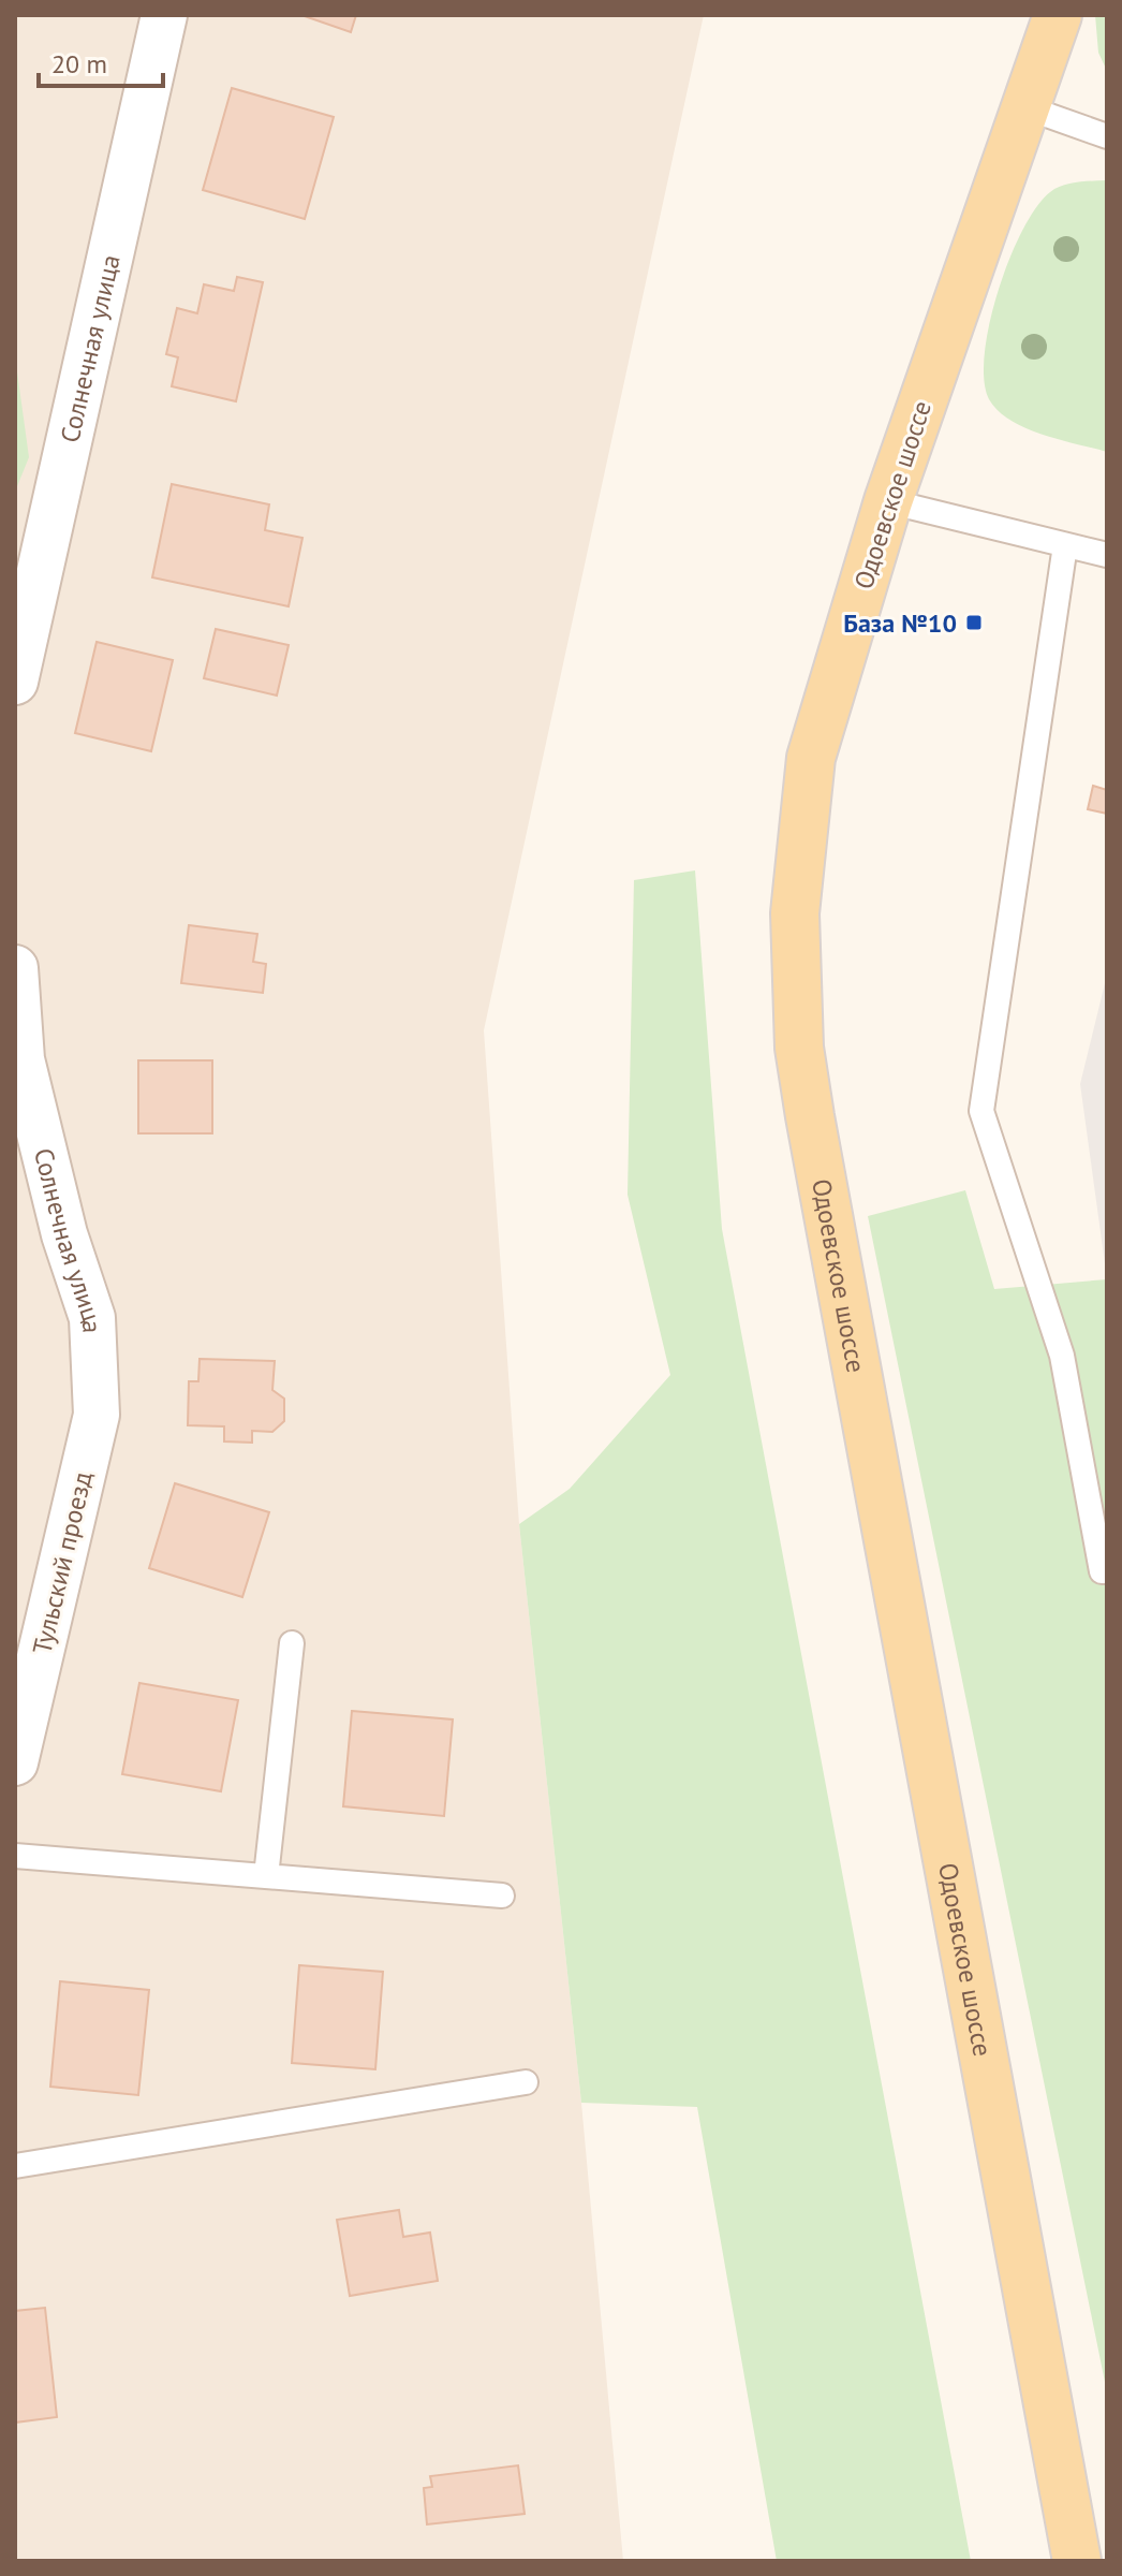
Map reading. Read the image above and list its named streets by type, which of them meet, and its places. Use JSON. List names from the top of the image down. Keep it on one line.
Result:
{"streets":{"main road":["Одоевское шоссе"],"street":["Солнечная улица","Тульский проезд"]},"crossings":[["Солнечная улица","Тульский проезд"]],"places":{"transit":["База №10"]},"scale_bar":"20 m"}
